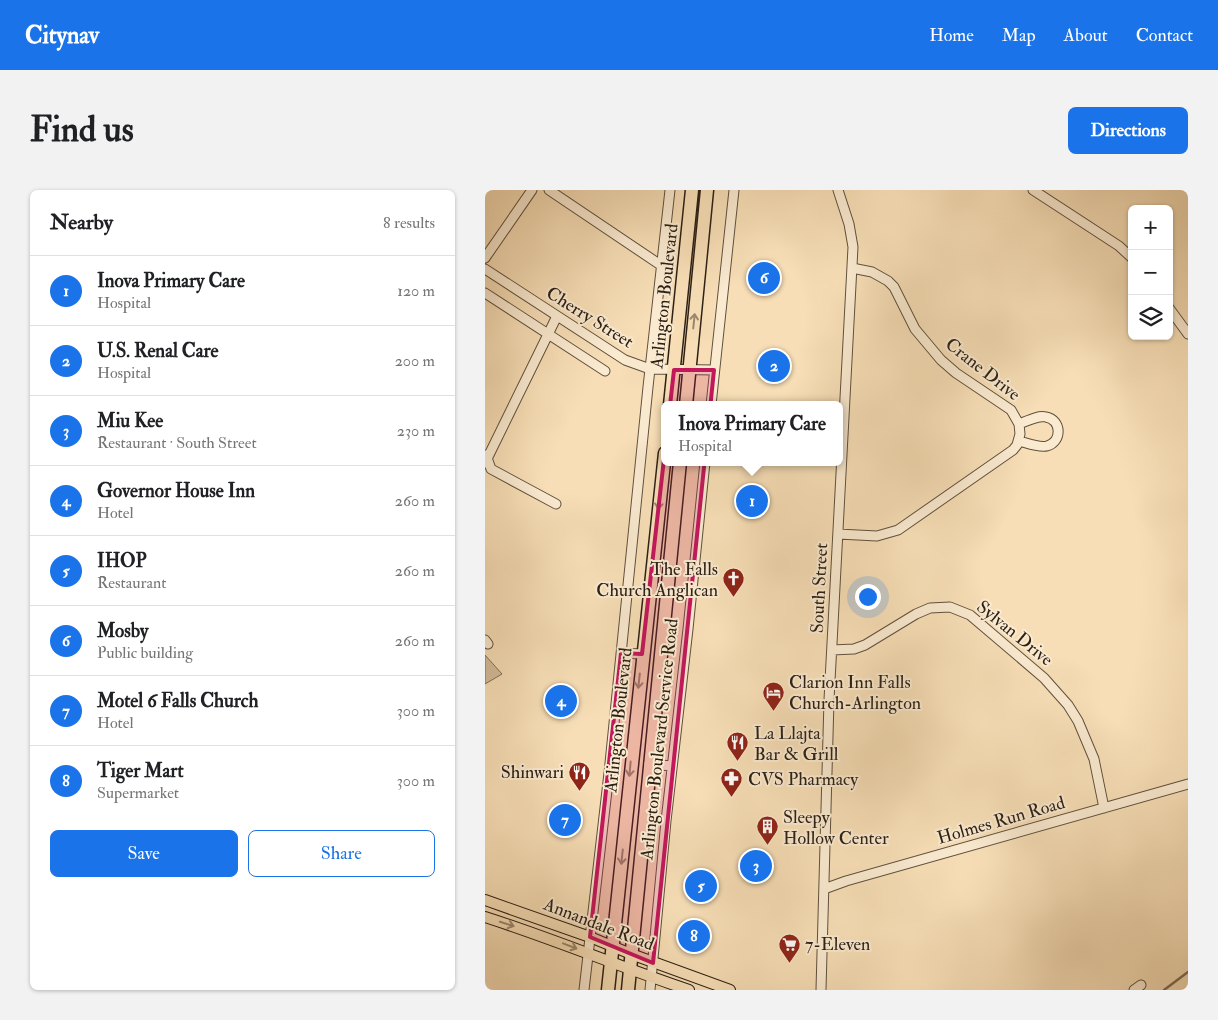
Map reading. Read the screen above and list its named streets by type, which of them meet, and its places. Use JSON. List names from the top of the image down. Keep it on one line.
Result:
{"streets":{"highway":["Arlington Boulevard"],"main road":["Annandale Road"],"street":["Cherry Street","Crane Drive","South Street","Sylvan Drive","Arlington Boulevard Service Road","Holmes Run Road"]},"crossings":[["Arlington Boulevard","Cherry Street"],["Arlington Boulevard","Annandale Road"],["Crane Drive","South Street"],["South Street","Sylvan Drive"],["South Street","Holmes Run Road"],["Sylvan Drive","Holmes Run Road"],["Arlington Boulevard Service Road","Annandale Road"]],"places":{"church":["The Falls Church Anglican"],"hotel":["Clarion Inn Falls Church-Arlington"],"restaurant":["La Llajta Bar & Grill","Shinwari"],"pharmacy":["CVS Pharmacy"],"building":["Sleepy Hollow Center"],"supermarket":["7-Eleven"]},"page":{"header":"Citynav","nav":["Home","Map","About","Contact"],"buttons":["Directions",["Save","Share"]],"title":"Find us","heading":["Nearby","8 results"],"map_buttons":["+","−"],"list":[{"mark":"1","name":"Inova Primary Care","note":"Hospital","value":"120 m"},{"mark":"2","name":"U.S. Renal Care","note":"Hospital","value":"200 m"},{"mark":"3","name":"Miu Kee","note":"Restaurant · South Street","value":"230 m"},{"mark":"4","name":"Governor House Inn","note":"Hotel","value":"260 m"},{"mark":"5","name":"IHOP","note":"Restaurant","value":"260 m"},{"mark":"6","name":"Mosby","note":"Public building","value":"260 m"},{"mark":"7","name":"Motel 6 Falls Church","note":"Hotel","value":"300 m"},{"mark":"8","name":"Tiger Mart","note":"Supermarket","value":"300 m"}],"pins":["6","2","1","4","7","3","5","8"],"popup":["Inova Primary Care","Hospital"]}}
